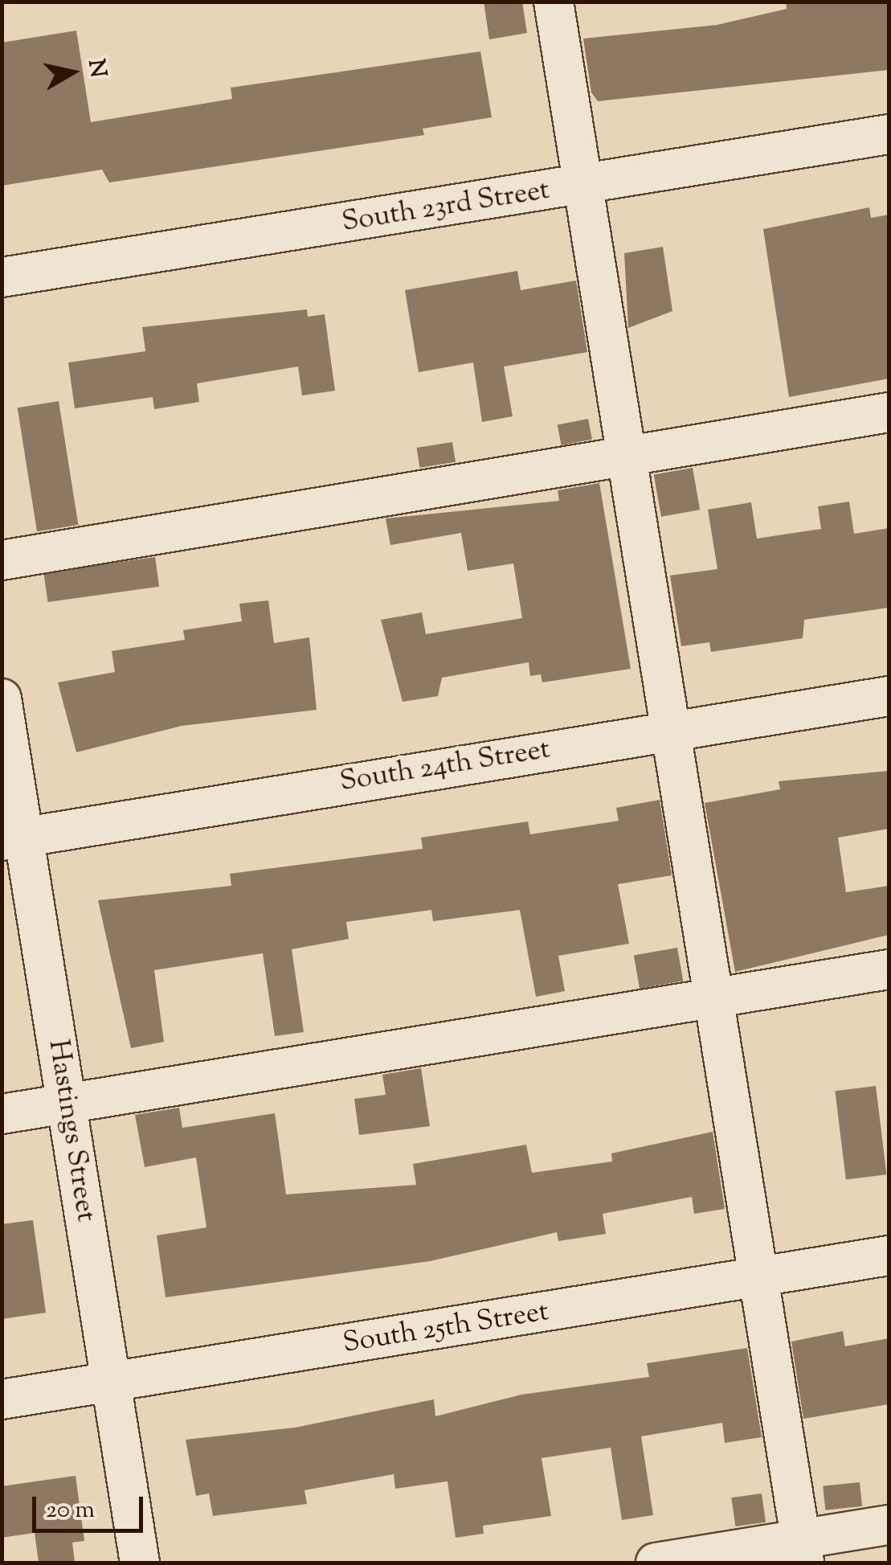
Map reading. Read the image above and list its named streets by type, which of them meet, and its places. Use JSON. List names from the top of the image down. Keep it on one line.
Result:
{"streets":{"street":["South 23rd Street","South 24th Street","Hastings Street","South 25th Street"]},"crossings":[["South 24th Street","Hastings Street"],["Hastings Street","South 25th Street"]],"scale_bar":"20 m","north":"right"}
